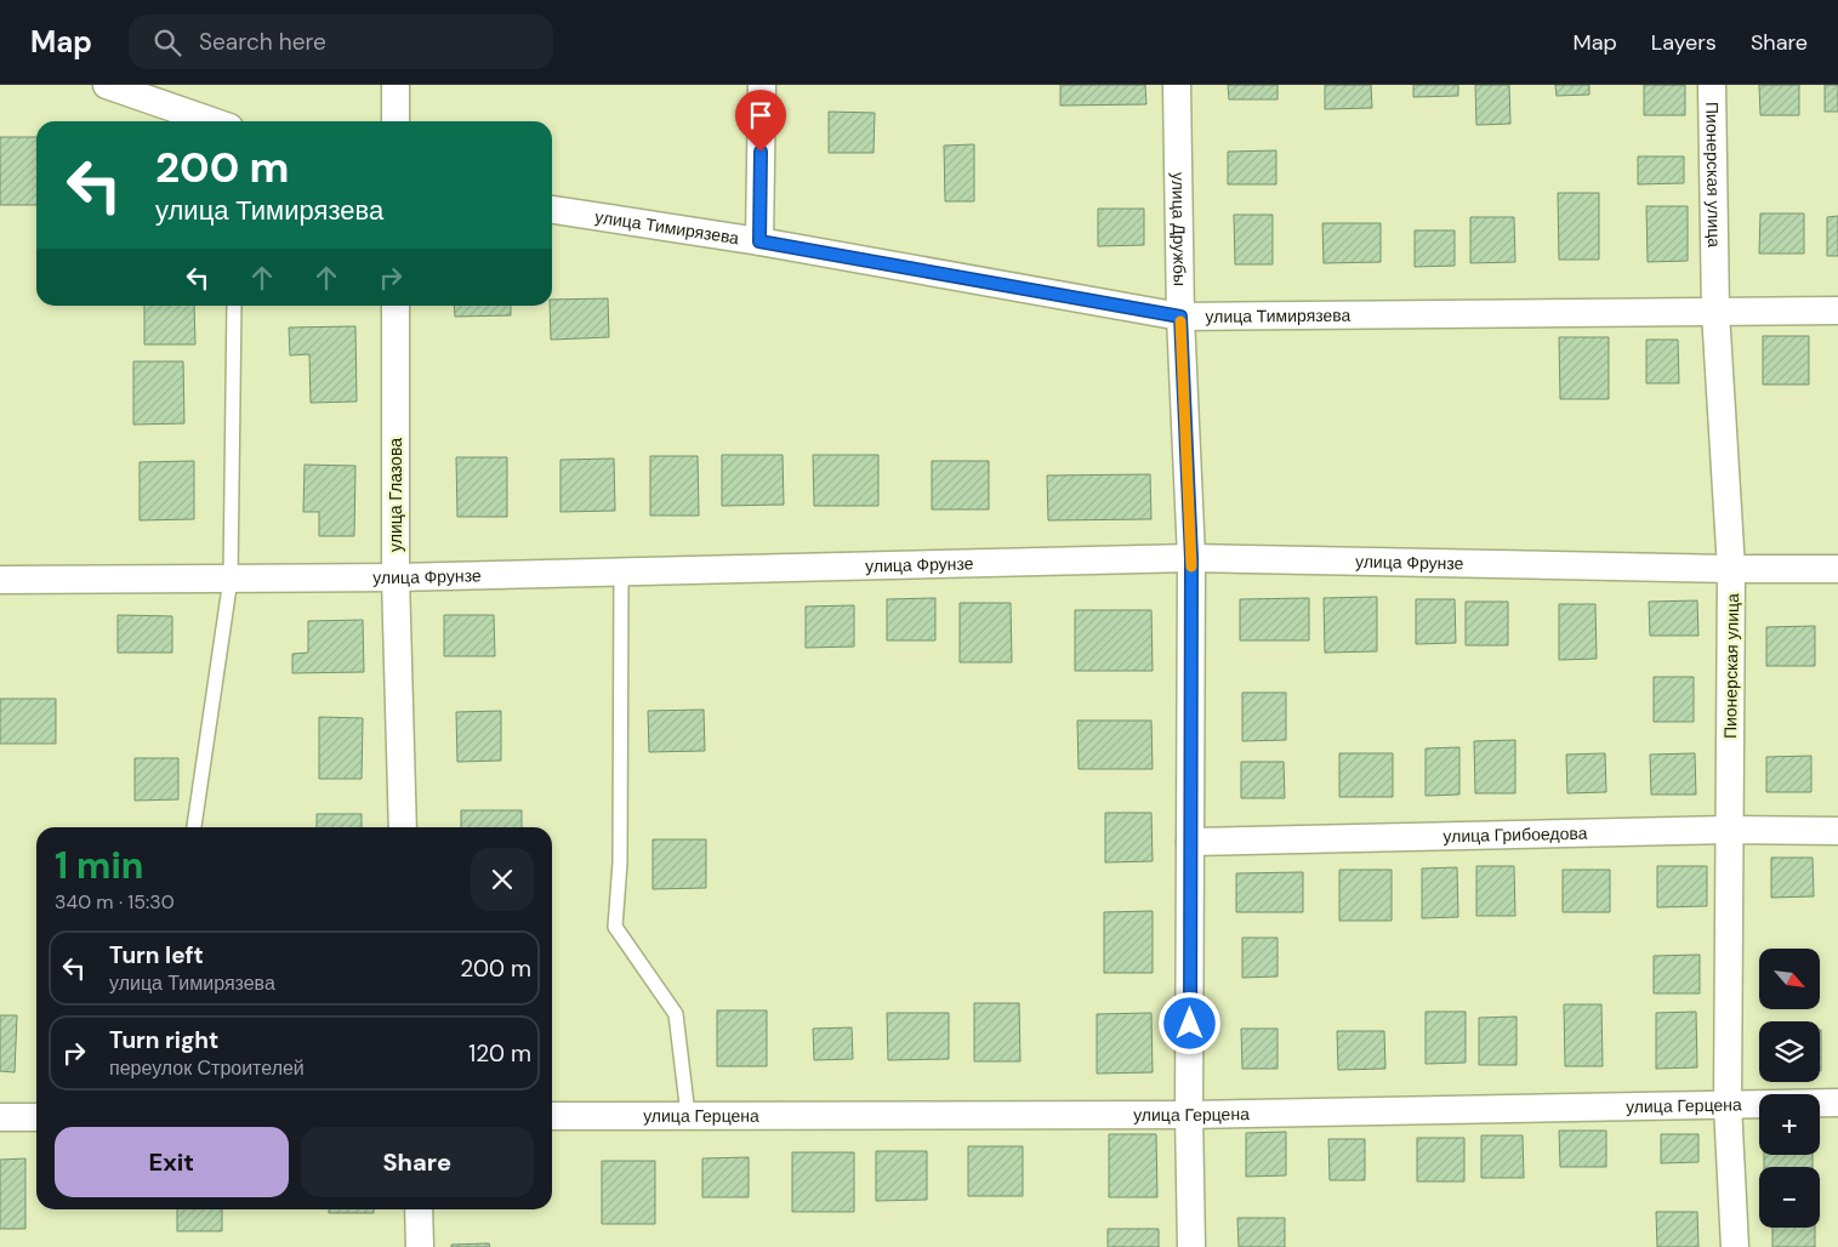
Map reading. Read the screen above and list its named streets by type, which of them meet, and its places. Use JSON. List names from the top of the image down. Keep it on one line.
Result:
{"streets":{"street":["Пионерская улица","улица Тимирязева","улица Дружбы","улица Глазова","улица Фрунзе","улица Грибоедова","улица Герцена"]},"crossings":[["Пионерская улица","улица Тимирязева"],["Пионерская улица","улица Фрунзе"],["Пионерская улица","улица Грибоедова"],["Пионерская улица","улица Герцена"],["улица Тимирязева","улица Дружбы"],["улица Дружбы","улица Фрунзе"],["улица Дружбы","улица Грибоедова"],["улица Дружбы","улица Герцена"],["улица Глазова","улица Фрунзе"]],"north":"bottom right","page":{"header":"Map","search":"Search here","nav":["Map","Layers","Share"],"turn":["200 m","улица Тимирязева"],"heading":["1 min","340 m · 15:30"],"list":[{"name":"Turn left","note":"улица Тимирязева","value":"200 m"},{"name":"Turn right","note":"переулок Строителей","value":"120 m"}],"map_buttons":["+","−"],"buttons":["Exit","Share"]}}
